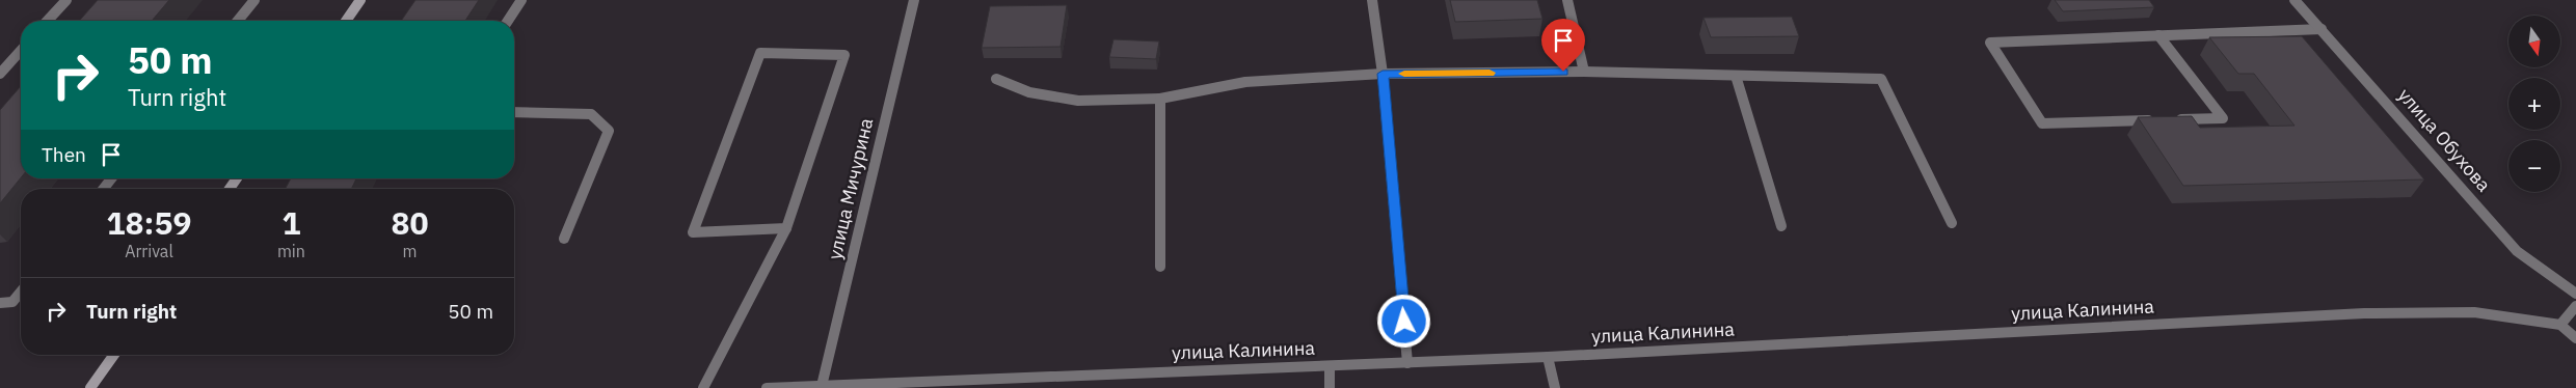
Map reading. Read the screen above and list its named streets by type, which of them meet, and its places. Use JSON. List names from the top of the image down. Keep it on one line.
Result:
{"streets":{"street":["улица Обухова","улица Мичурина","улица Калинина"]},"crossings":[["улица Мичурина","улица Калинина"]],"north":"bottom","page":{"map_buttons":["+","−"],"turn":["50 m","Turn right"],"then":"Then","eta":["18:59","Arrival","1","min","80","m"],"list":[{"name":"Turn right","value":"50 m"}]}}
